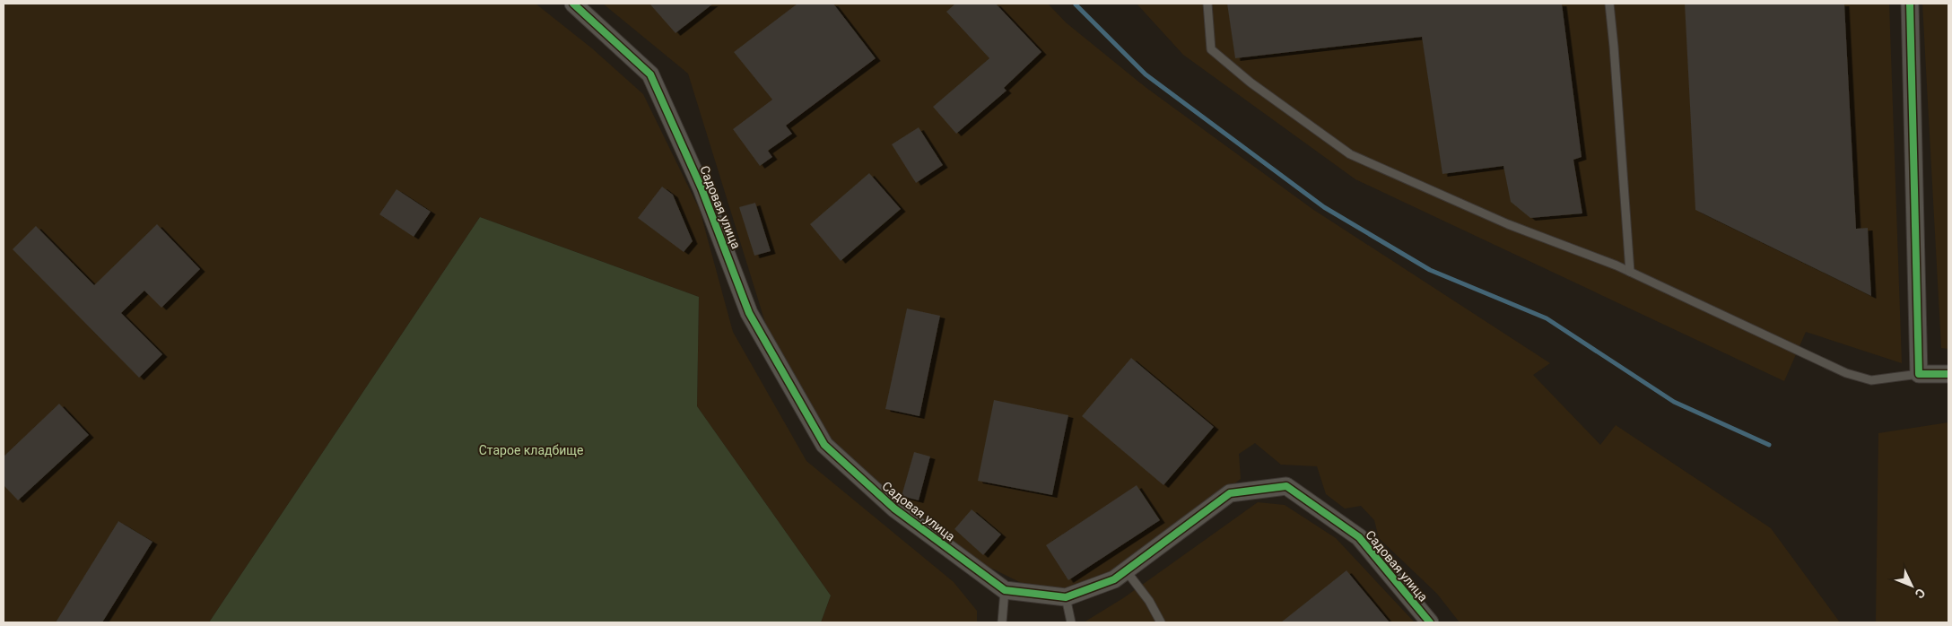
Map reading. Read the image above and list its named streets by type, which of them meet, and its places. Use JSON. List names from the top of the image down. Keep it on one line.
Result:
{"streets":{"street":["Садовая улица"]},"parks":["Старое кладбище"],"north":"bottom right"}
